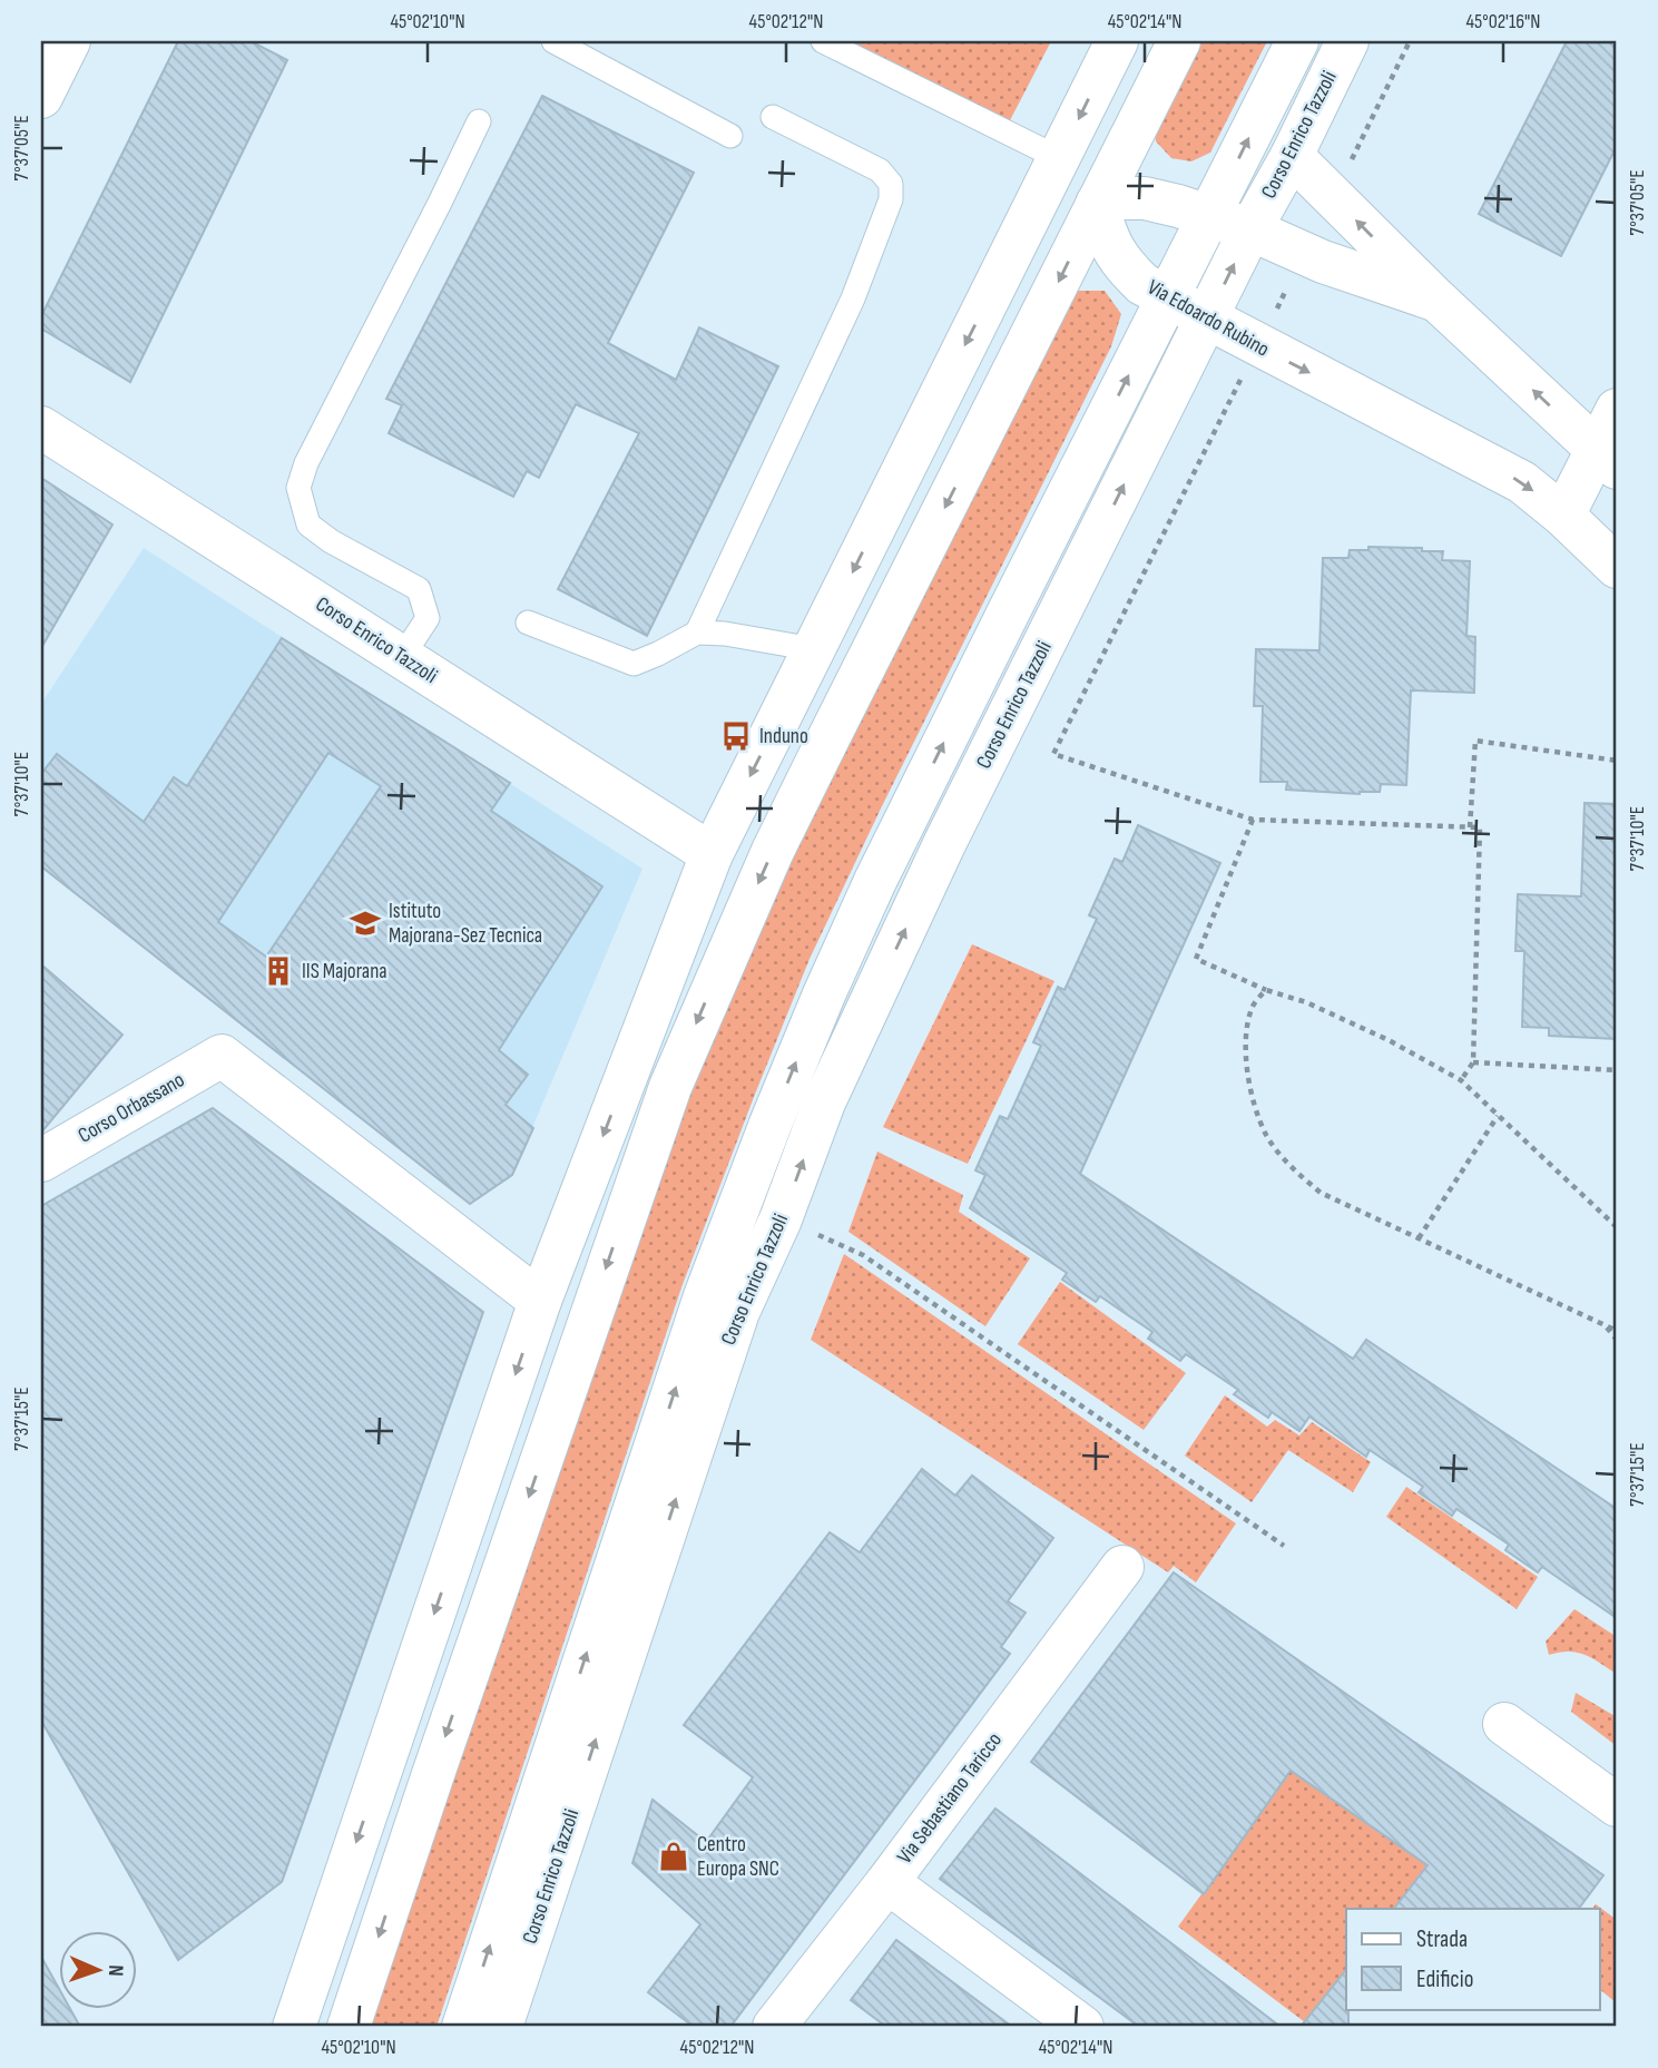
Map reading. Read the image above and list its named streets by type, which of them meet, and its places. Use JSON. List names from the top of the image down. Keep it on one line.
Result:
{"streets":{"street":["Corso Enrico Tazzoli","Via Edoardo Rubino","Corso Orbassano","Via Sebastiano Taricco"]},"crossings":[["Corso Enrico Tazzoli","Via Edoardo Rubino"]],"places":{"bus stop":["Induno"],"school or university":["Istituto Majorana-Sez Tecnica"],"building":["IIS Majorana"],"shop":["Centro Europa SNC"]},"legend":["Strada","Edificio"],"north":"right","coordinates":["45°02'10\"N","45°02'12\"N","45°02'14\"N","45°02'16\"N","7°37'05\"E","7°37'10\"E","7°37'15\"E"]}
